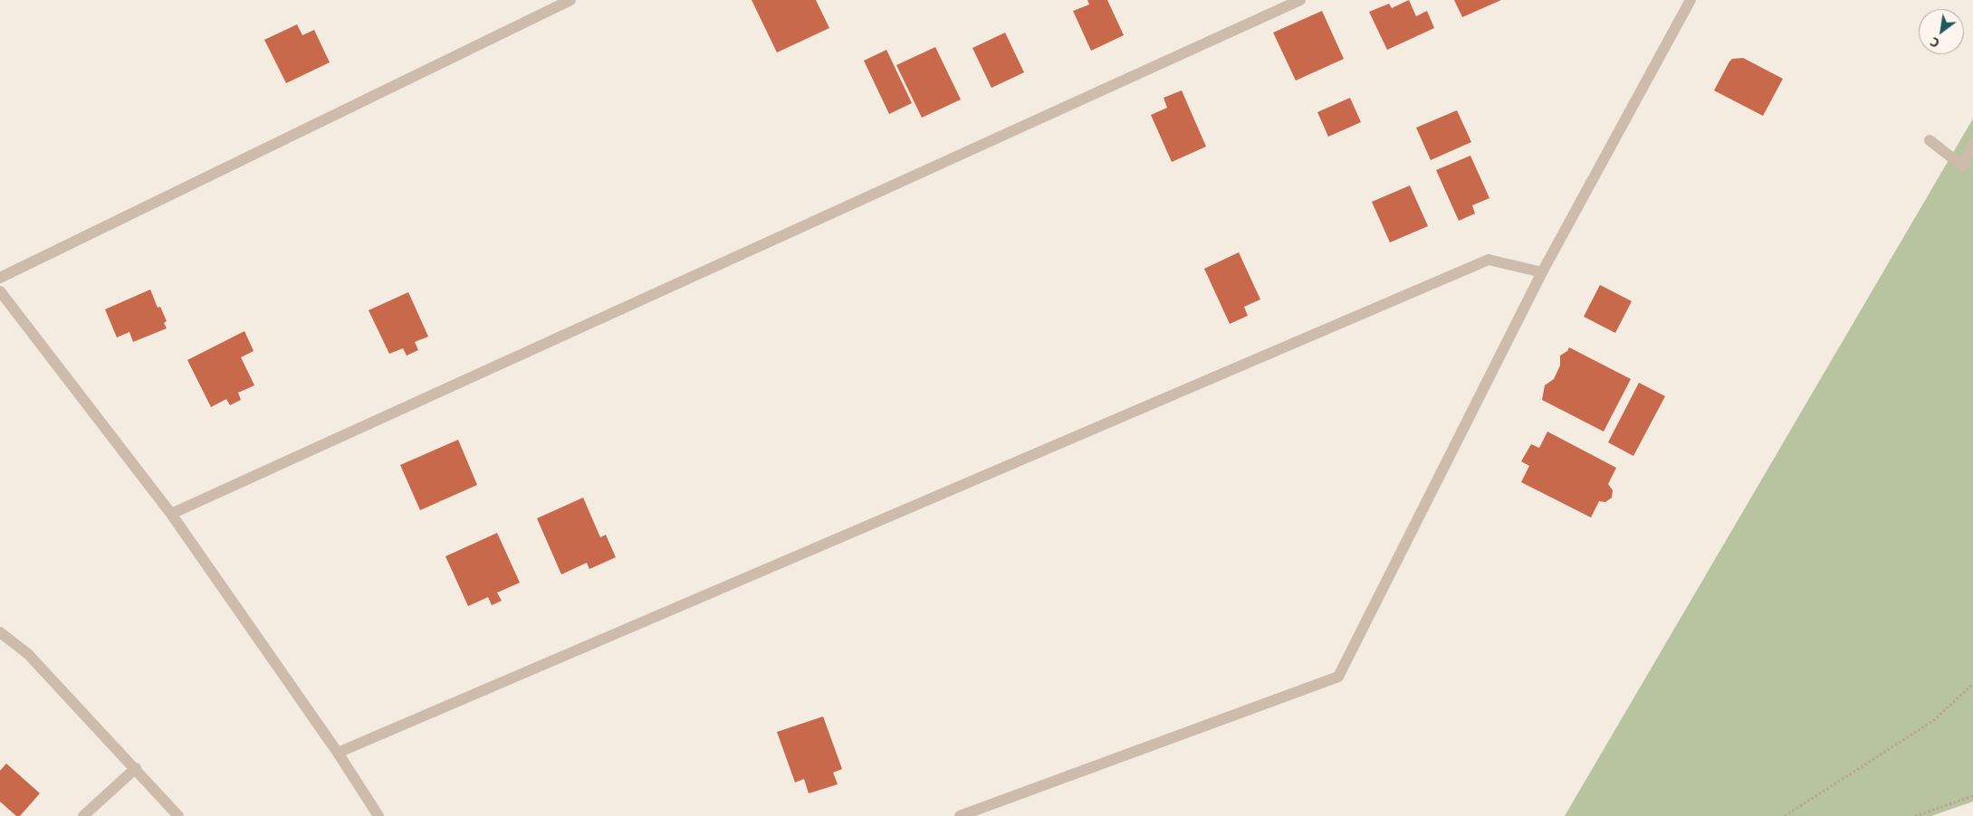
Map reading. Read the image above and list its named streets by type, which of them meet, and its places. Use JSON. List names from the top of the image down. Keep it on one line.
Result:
{"north":"bottom left"}
